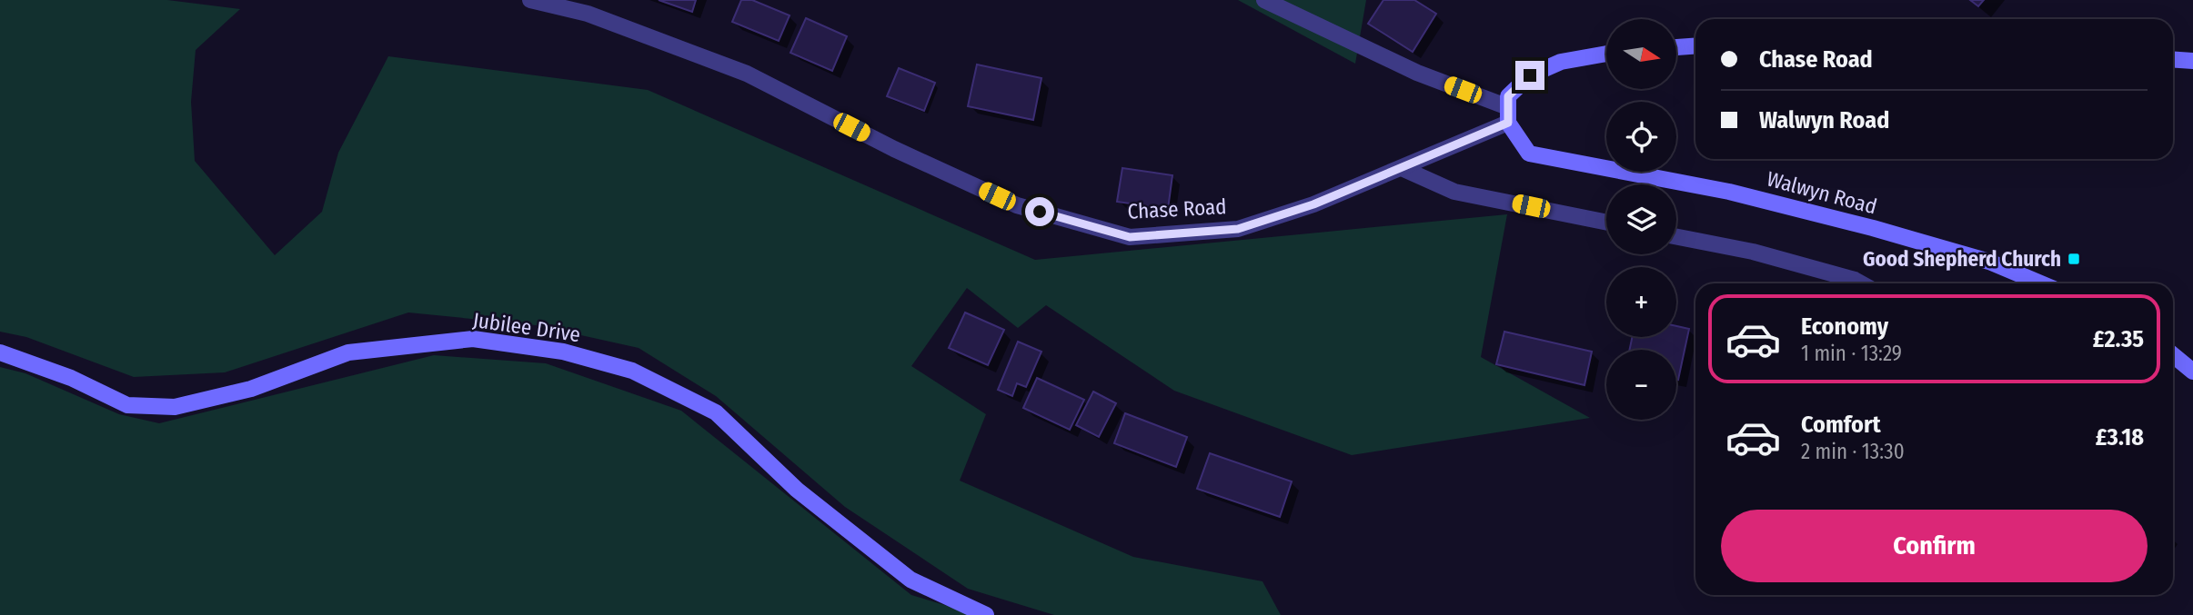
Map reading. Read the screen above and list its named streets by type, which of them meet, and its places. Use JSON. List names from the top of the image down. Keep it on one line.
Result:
{"streets":{"main road":["Walwyn Road","Jubilee Drive"],"street":["Chase Road"]},"crossings":[["Walwyn Road","Chase Road"]],"places":{"transit":["Good Shepherd Church"]},"north":"right","page":{"map_buttons":["+","−"],"banner":["Chase Road","Walwyn Road"],"list":[{"name":"Economy","note":"1 min · 13:29","value":"£2.35"},{"name":"Comfort","note":"2 min · 13:30","value":"£3.18"}],"buttons":"Confirm"}}
